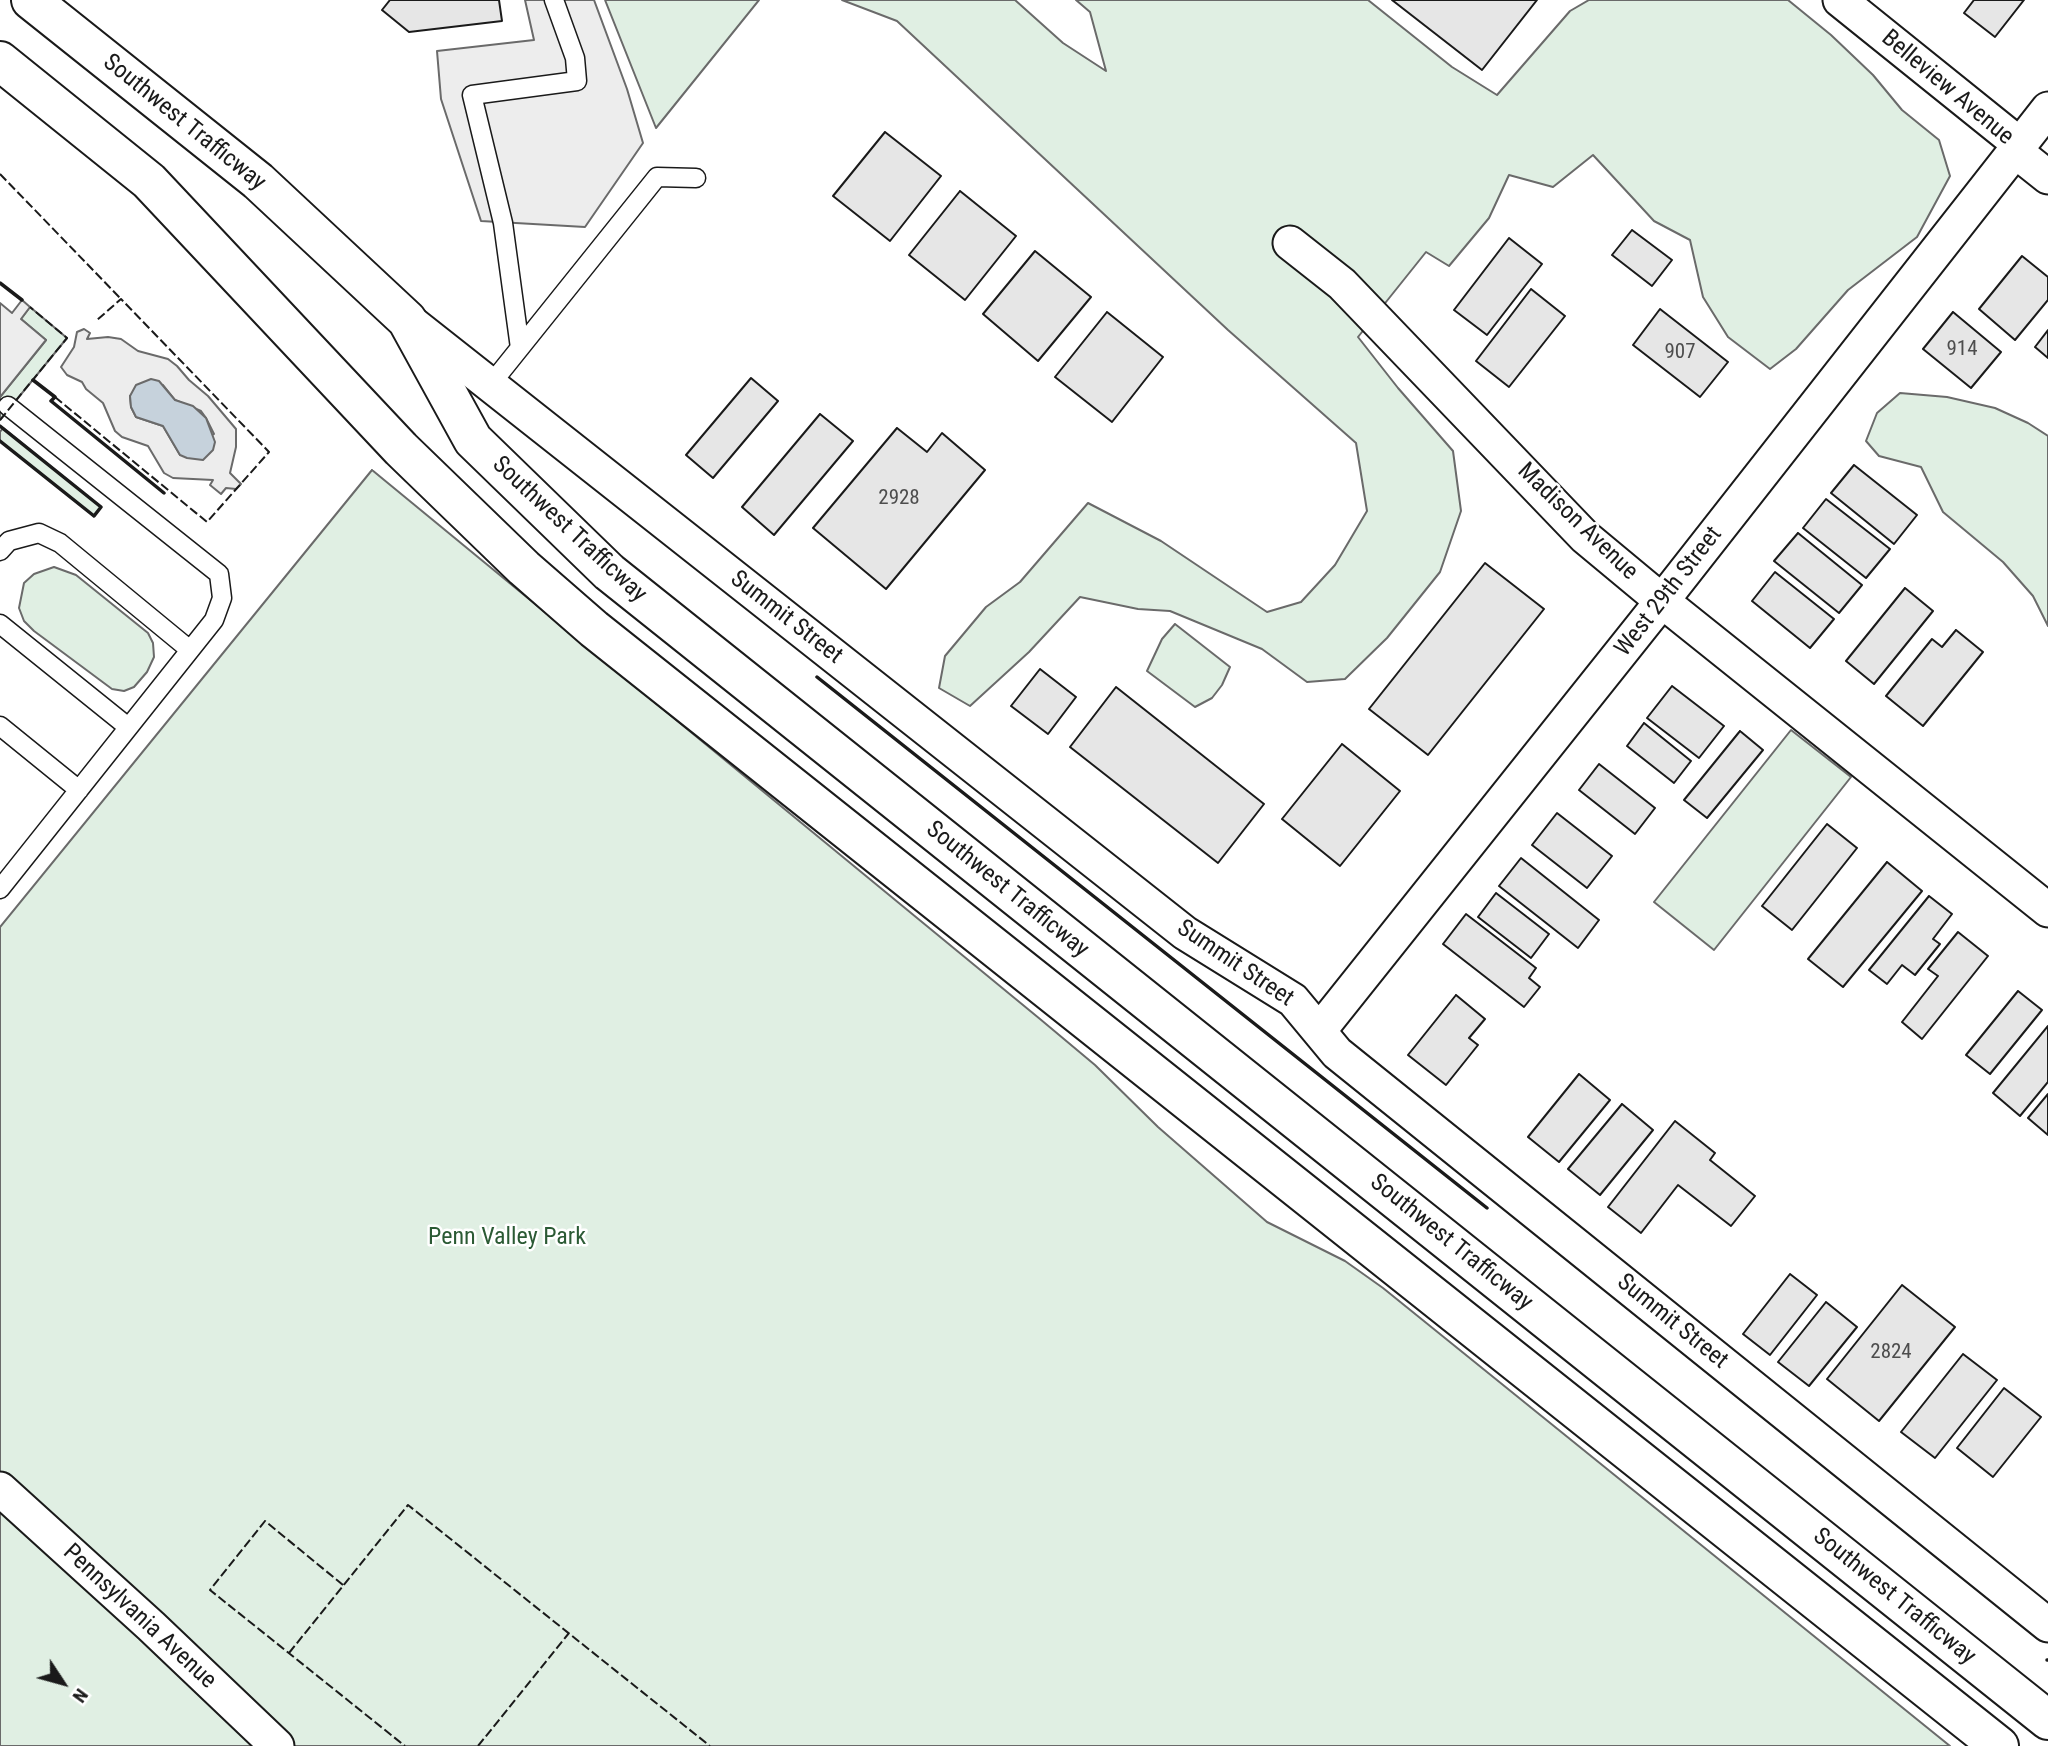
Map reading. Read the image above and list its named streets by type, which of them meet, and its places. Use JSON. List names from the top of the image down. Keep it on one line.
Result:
{"streets":{"main road":["Southwest Trafficway"],"street":["Belleview Avenue","Madison Avenue","West 29th Street","Summit Street","Pennsylvania Avenue"]},"crossings":[["Belleview Avenue","West 29th Street"],["Southwest Trafficway","Summit Street"],["Madison Avenue","West 29th Street"],["West 29th Street","Summit Street"]],"parks":["Penn Valley Park"],"house_numbers":["914","907","2928","2824"],"north":"bottom right"}
